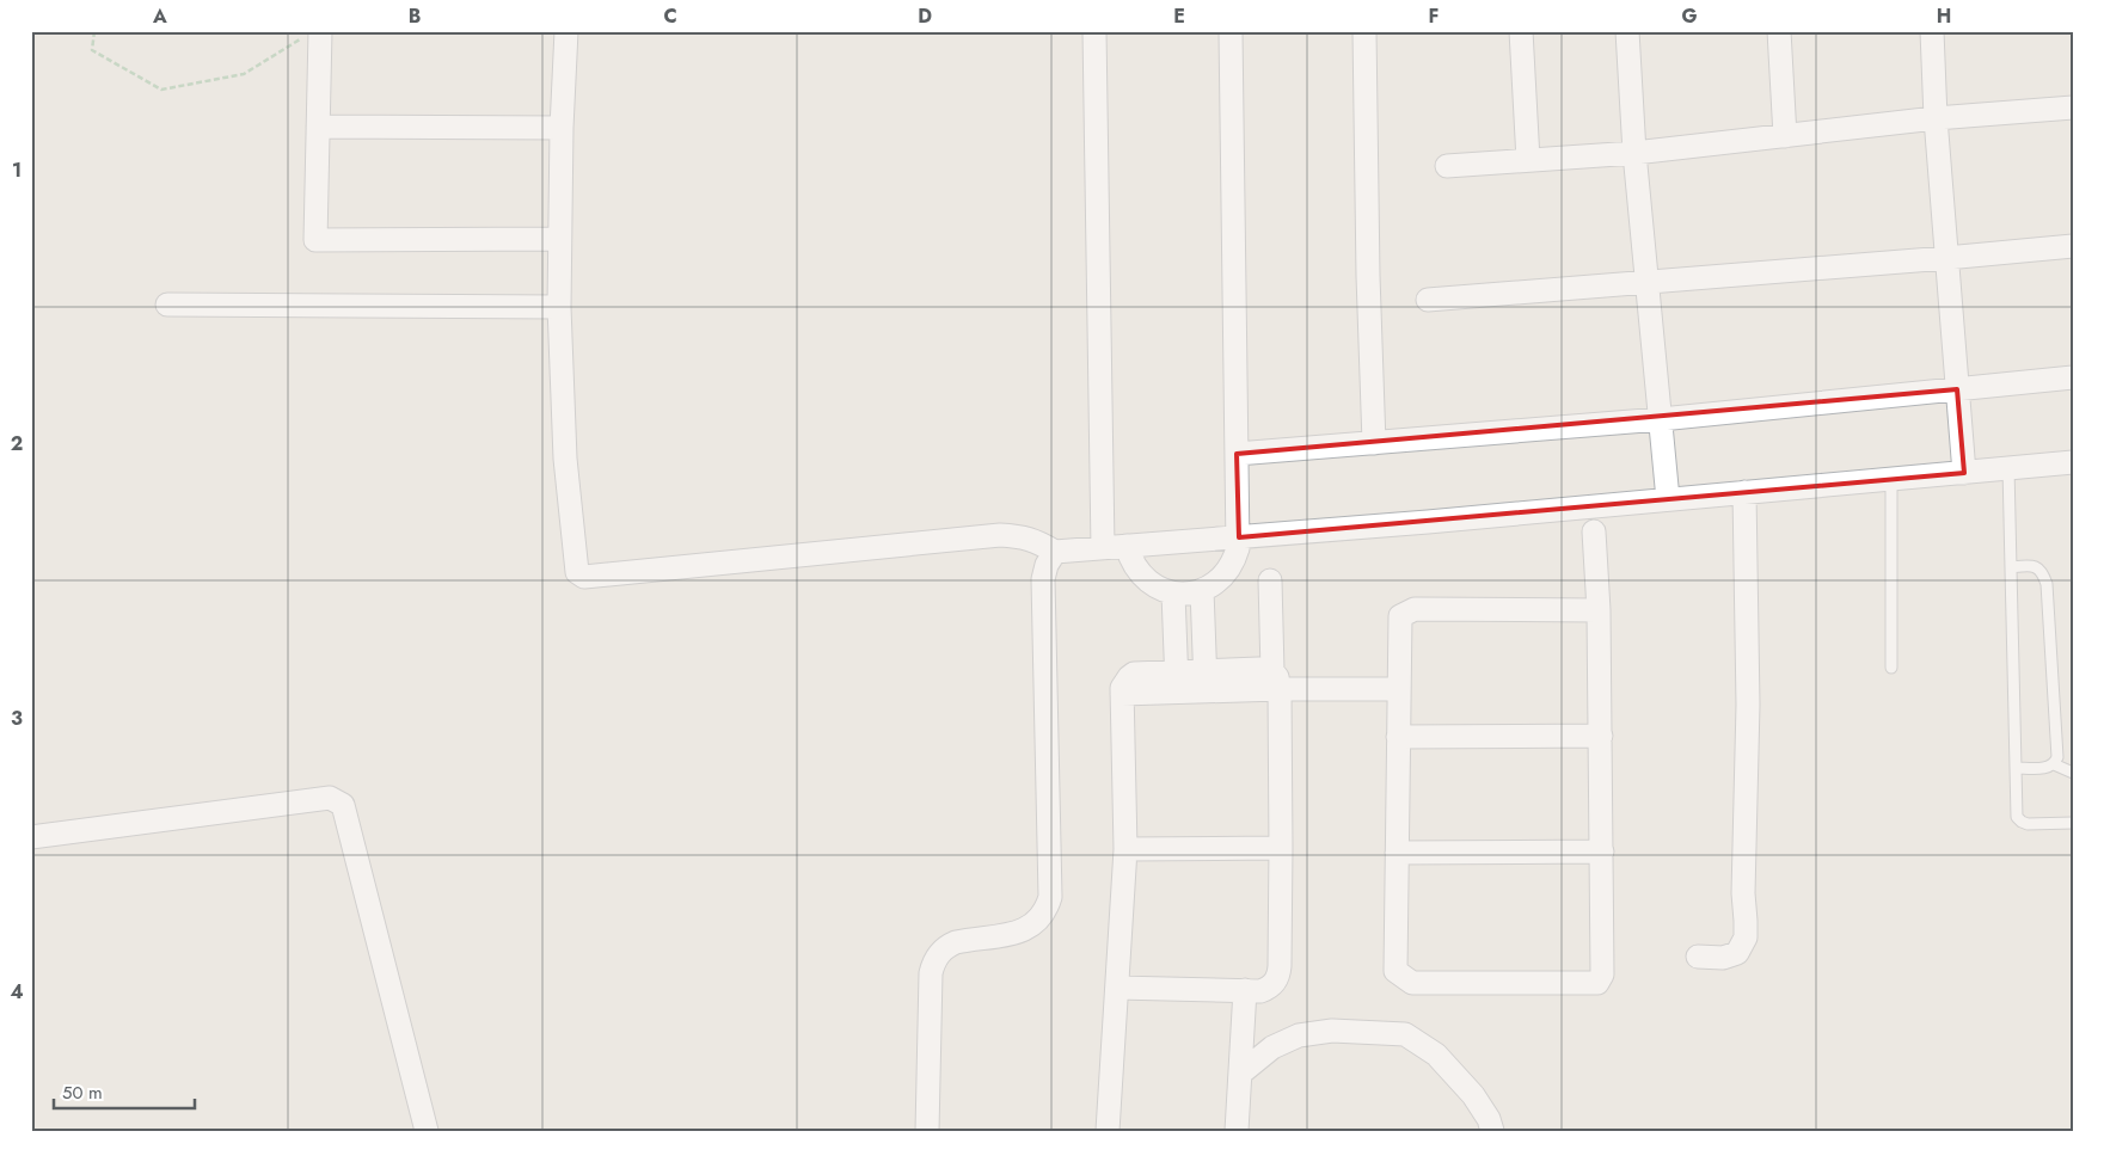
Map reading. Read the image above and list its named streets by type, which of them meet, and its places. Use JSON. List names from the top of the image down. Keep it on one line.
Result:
{"scale_bar":"50 m","grid":{"columns":["A","B","C","D","E","F","G","H"],"rows":["1","2","3","4"]}}
